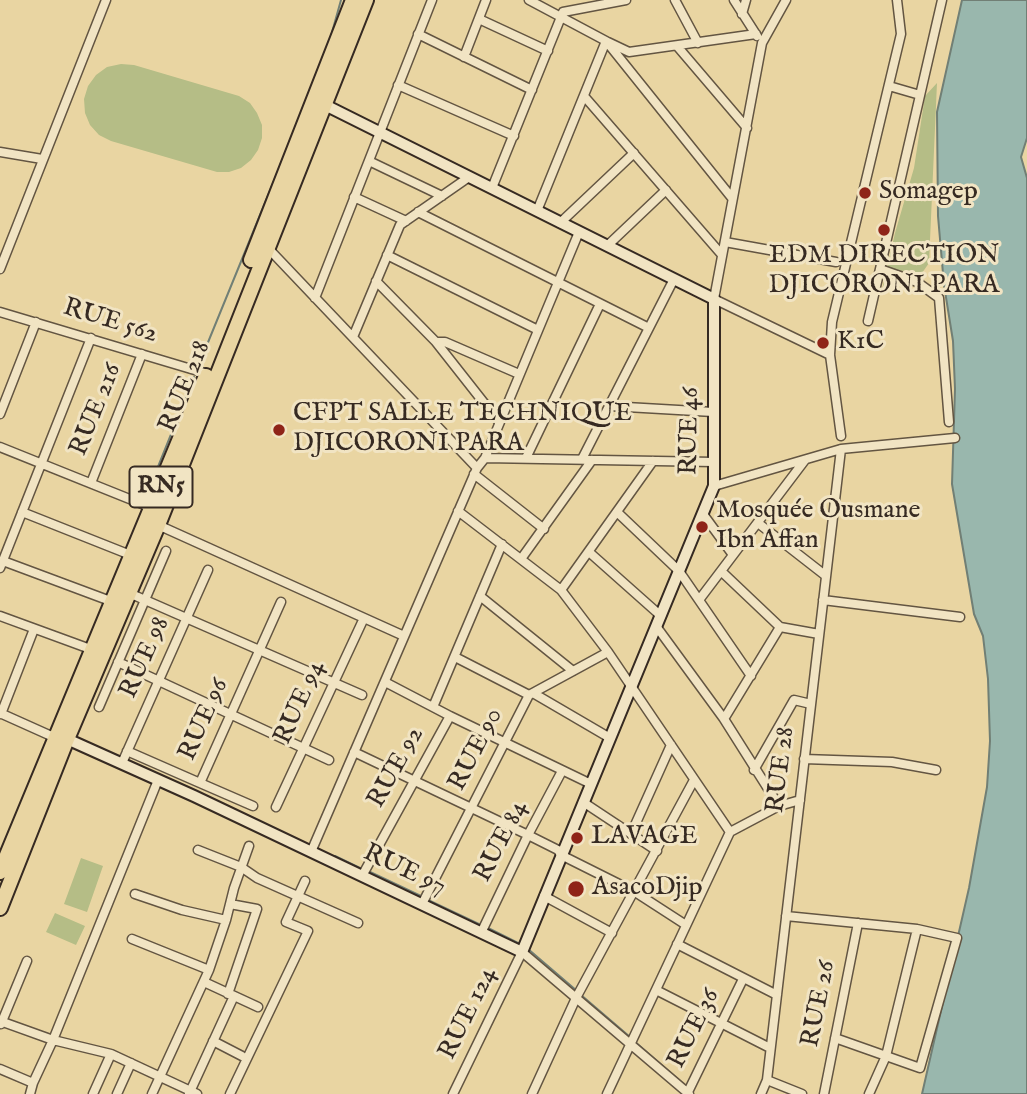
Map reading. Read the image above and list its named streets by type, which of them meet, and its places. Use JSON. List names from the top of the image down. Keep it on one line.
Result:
{"streets":{"highway":["RUE 218","RN5"],"street":["RUE 562","RUE 216","RUE 46","RUE 98","RUE 94","RUE 96","RUE 90","RUE 92","RUE 28","RUE 84","RUE 97","RUE 26","RUE 124","RUE 36"]},"crossings":[["RUE 562","RUE 218"],["RUE 562","RUE 216"],["RUE 218","RN5"],["RUE 218","RUE 97"],["RUE 46","RUE 97"],["RUE 46","RUE 124"],["RUE 98","RUE 96"],["RUE 98","RUE 97"],["RUE 90","RUE 97"],["RUE 92","RUE 97"],["RUE 28","RUE 36"],["RUE 84","RUE 97"],["RUE 97","RUE 124"],["RUE 97","RUE 36"]],"places":["Somagep","EDM DIRECTION DJICORONI PARA","K1C","CFPT SALLE TECHNIQUE DJICORONI PARA","Mosquée Ousmane Ibn Affan","LAVAGE","AsacoDjip"]}
